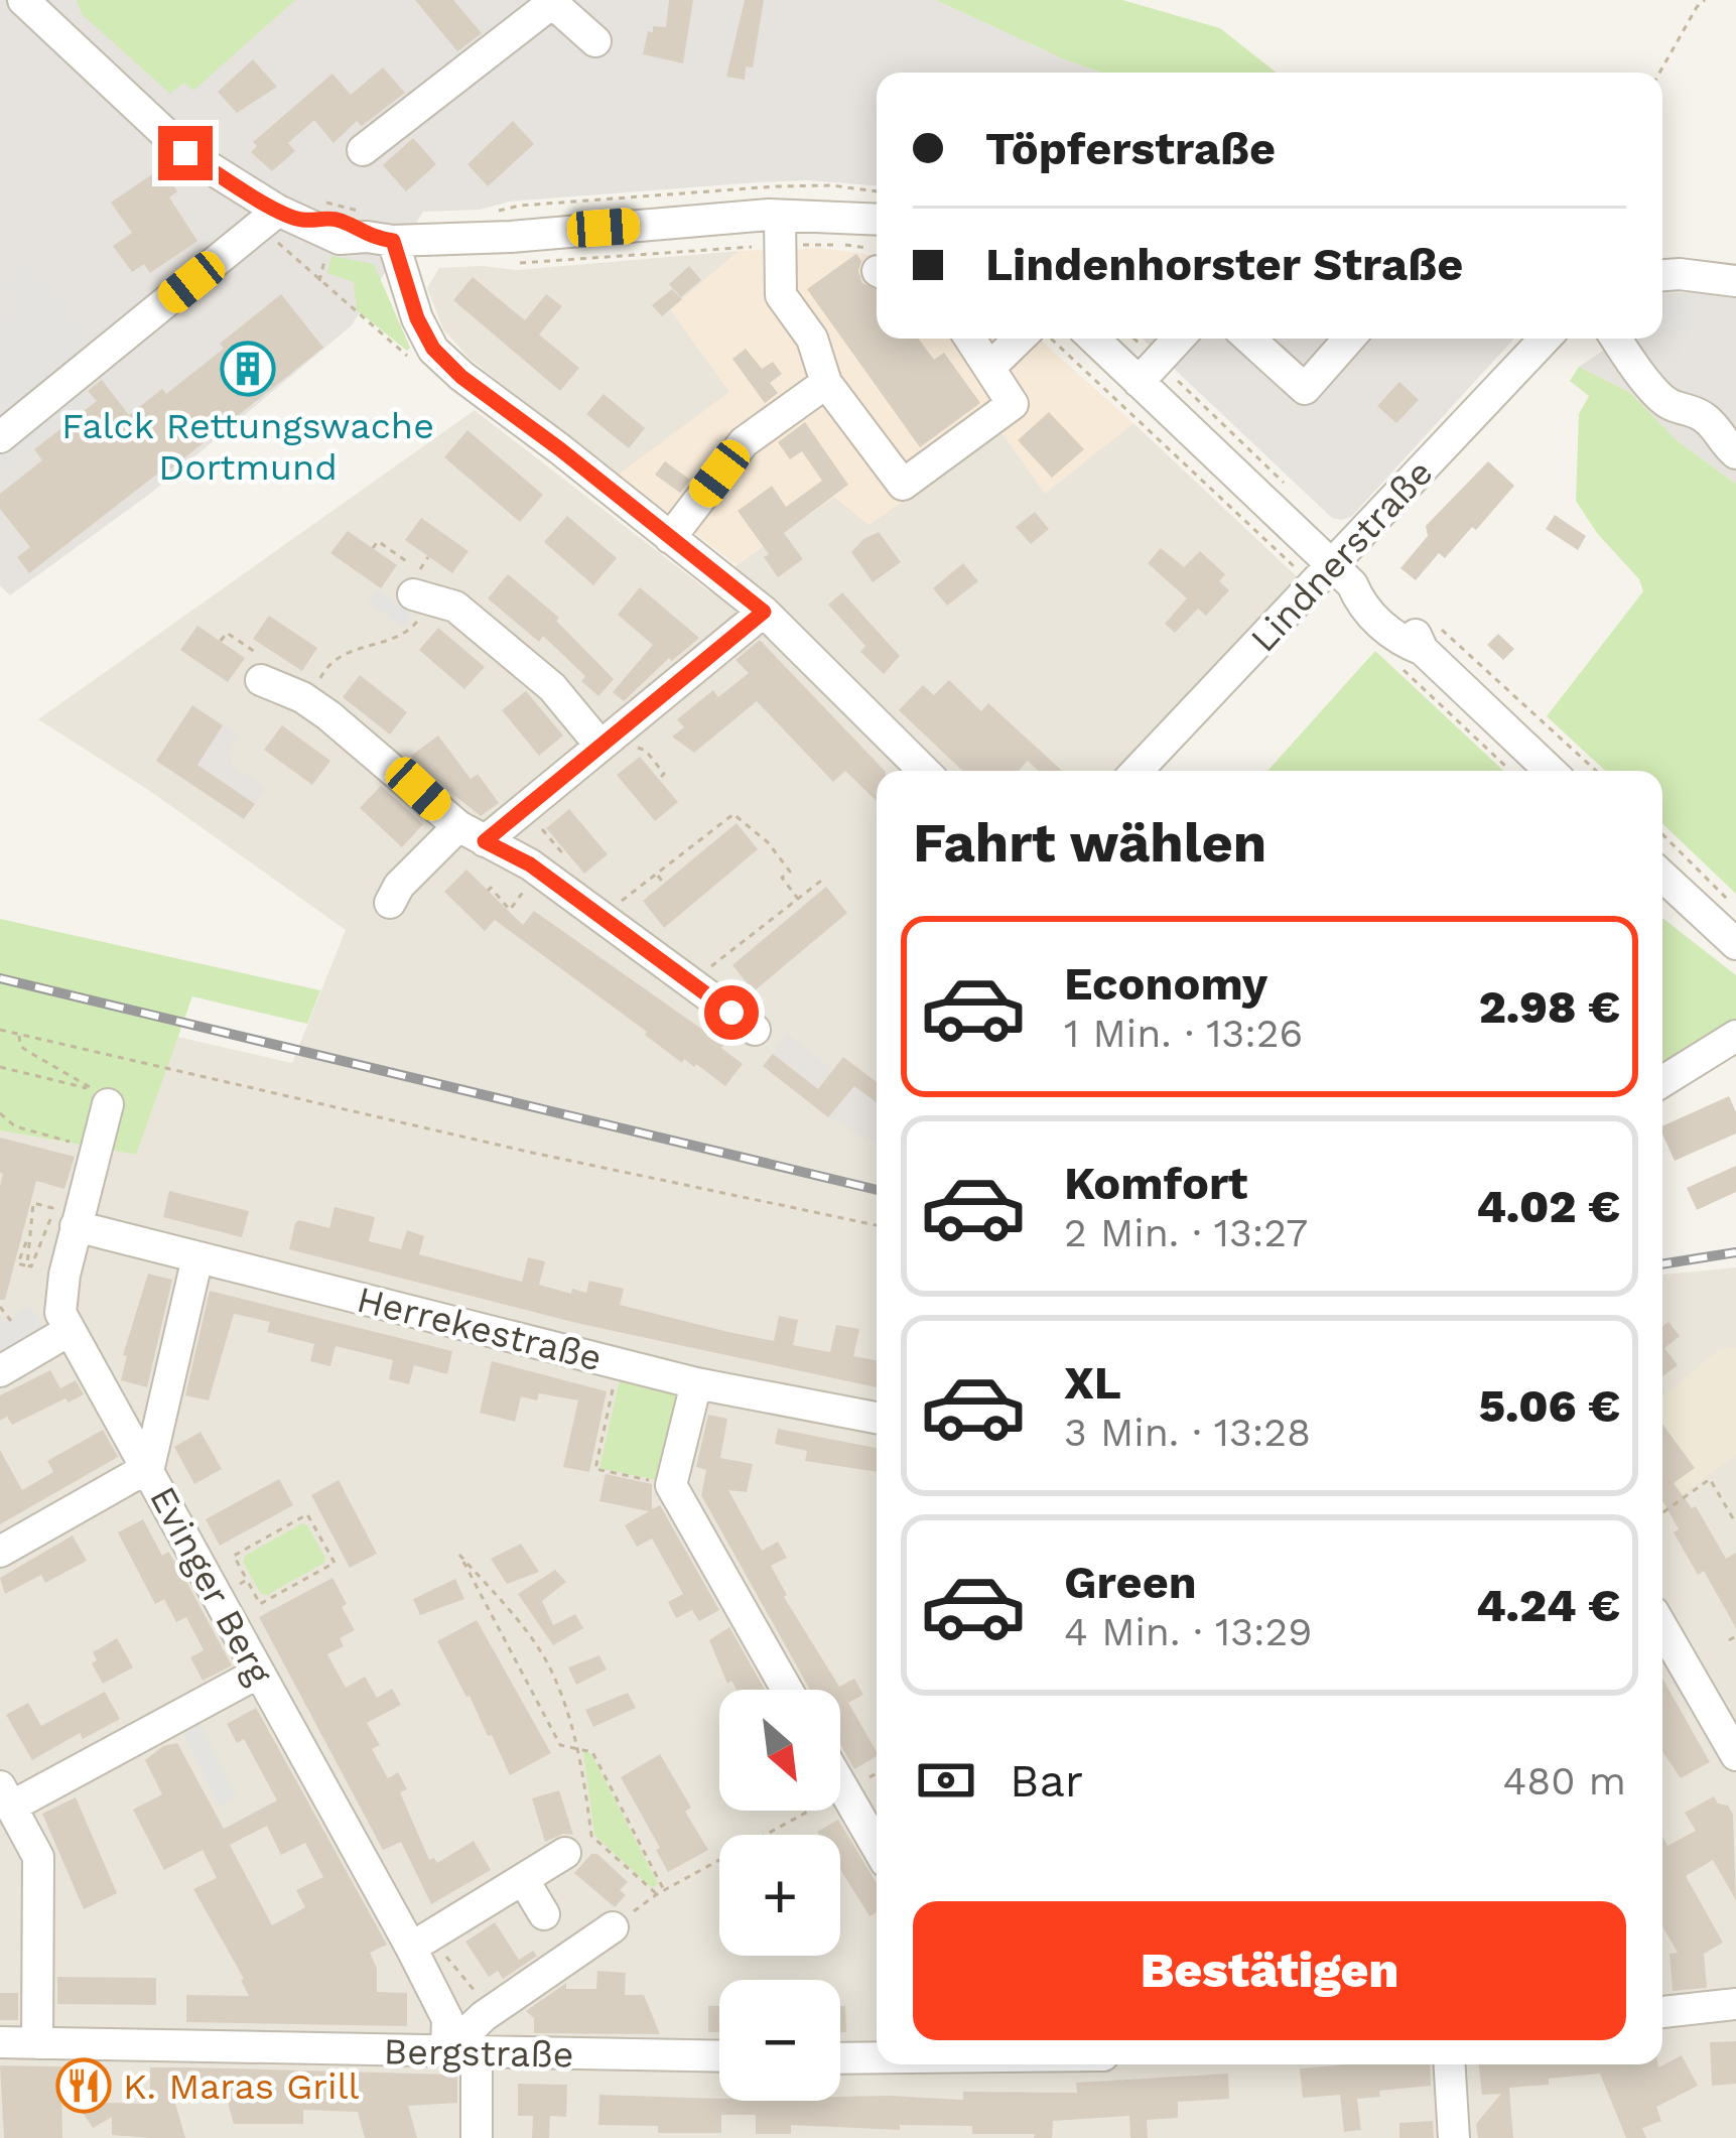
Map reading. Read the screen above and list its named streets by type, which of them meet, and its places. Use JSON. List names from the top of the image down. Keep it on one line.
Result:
{"streets":{"street":["Lindnerstraße","Herrekestraße","Evinger Berg","Bergstraße"]},"crossings":[["Herrekestraße","Evinger Berg"],["Evinger Berg","Bergstraße"]],"places":{"building":["Falck Rettungswache Dortmund"],"restaurant":["K. Maras Grill"]},"north":"bottom right","page":{"banner":["Töpferstraße","Lindenhorster Straße"],"heading":"Fahrt wählen","list":[{"name":"Economy","note":"1 Min. · 13:26","value":"2.98 €"},{"name":"Komfort","note":"2 Min. · 13:27","value":"4.02 €"},{"name":"XL","note":"3 Min. · 13:28","value":"5.06 €"},{"name":"Green","note":"4 Min. · 13:29","value":"4.24 €"}],"map_buttons":["+","−"],"pay":["Bar","480 m"],"buttons":"Bestätigen"}}
